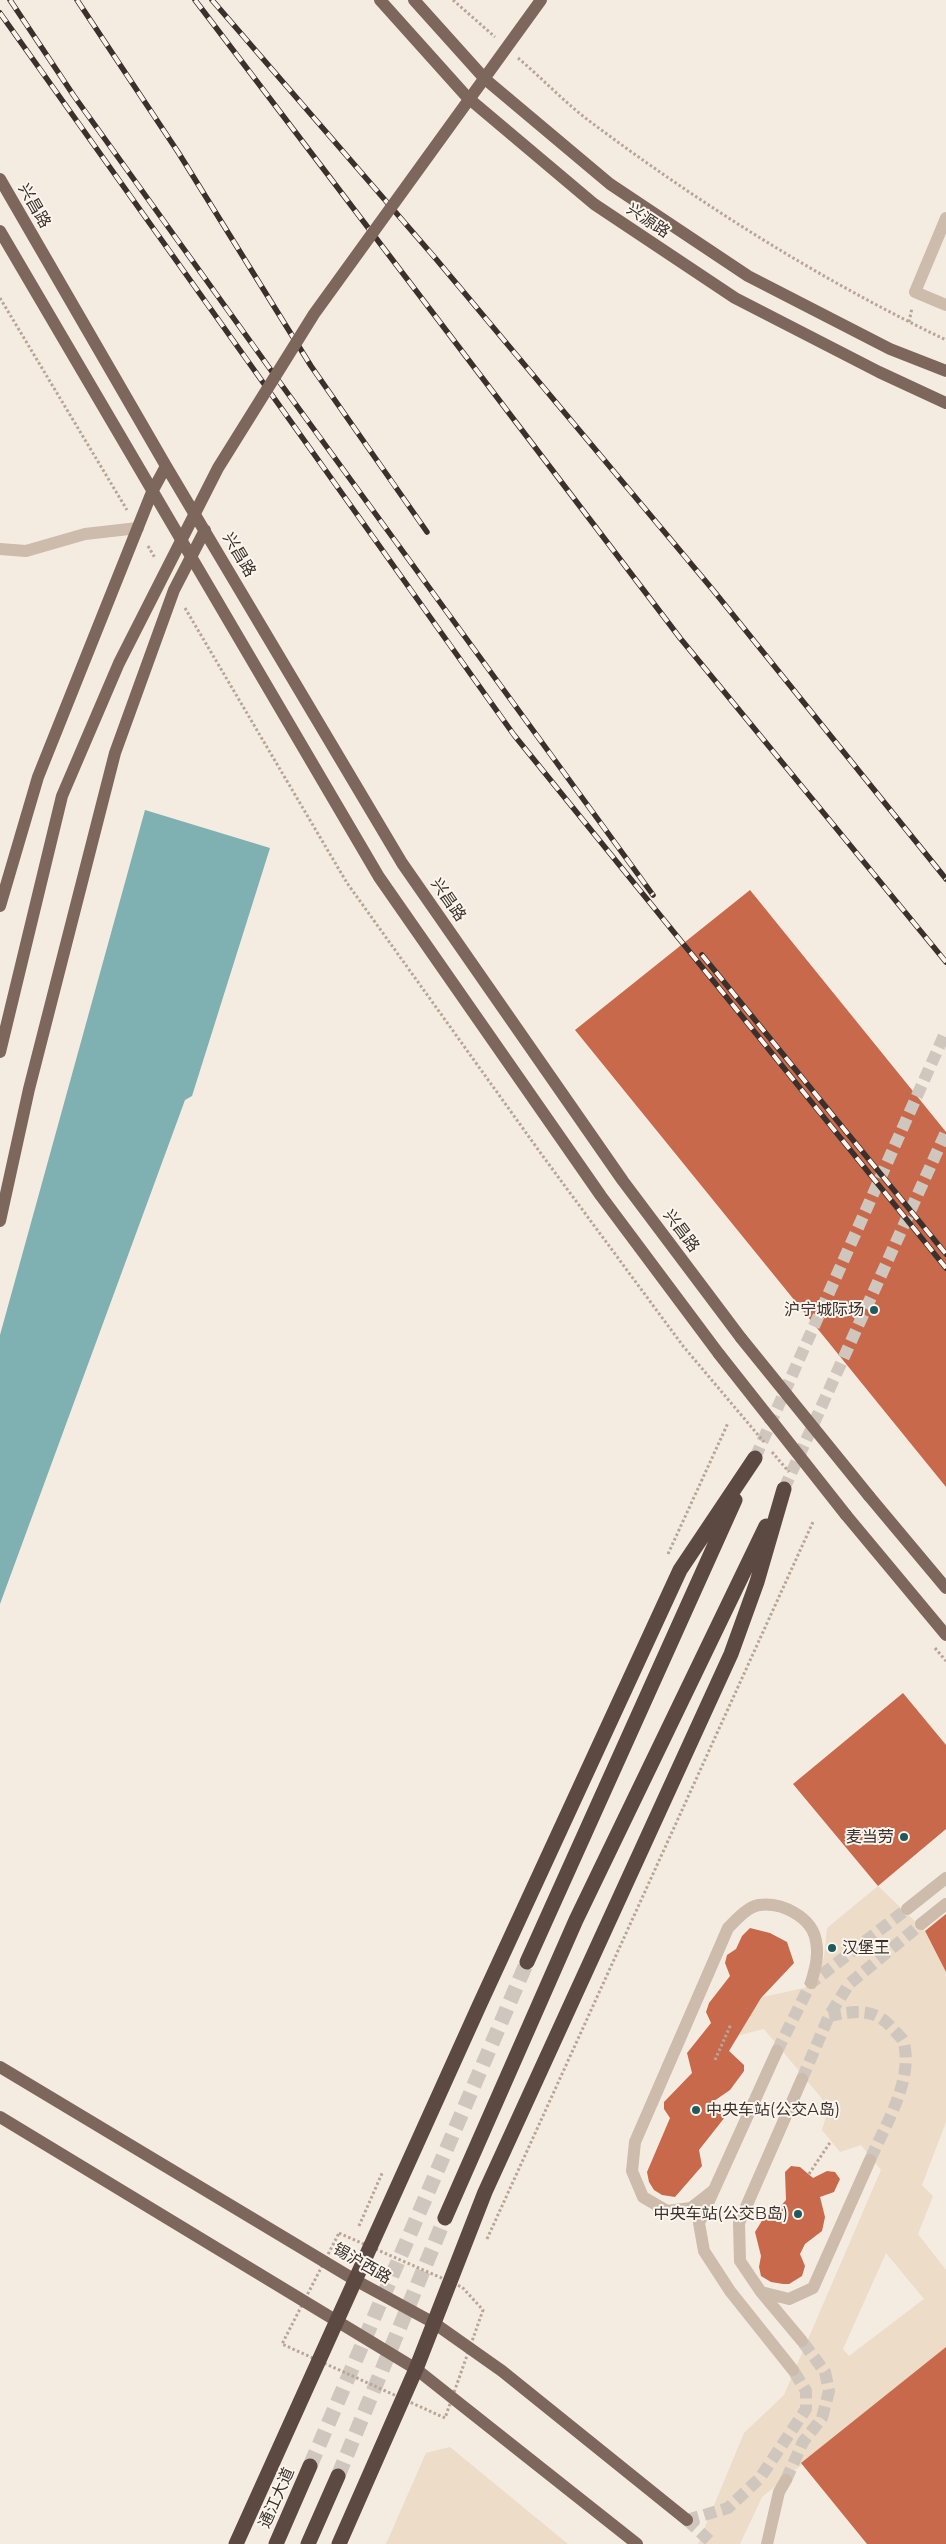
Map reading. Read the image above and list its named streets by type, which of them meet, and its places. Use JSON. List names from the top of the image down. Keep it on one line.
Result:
{"streets":{"highway":["通江大道"],"main road":["兴昌路","兴源路","锡沪西路"]},"places":["沪宁城际场","麦当劳","汉堡王","中央车站(公交A岛)","中央车站(公交B岛)"]}
